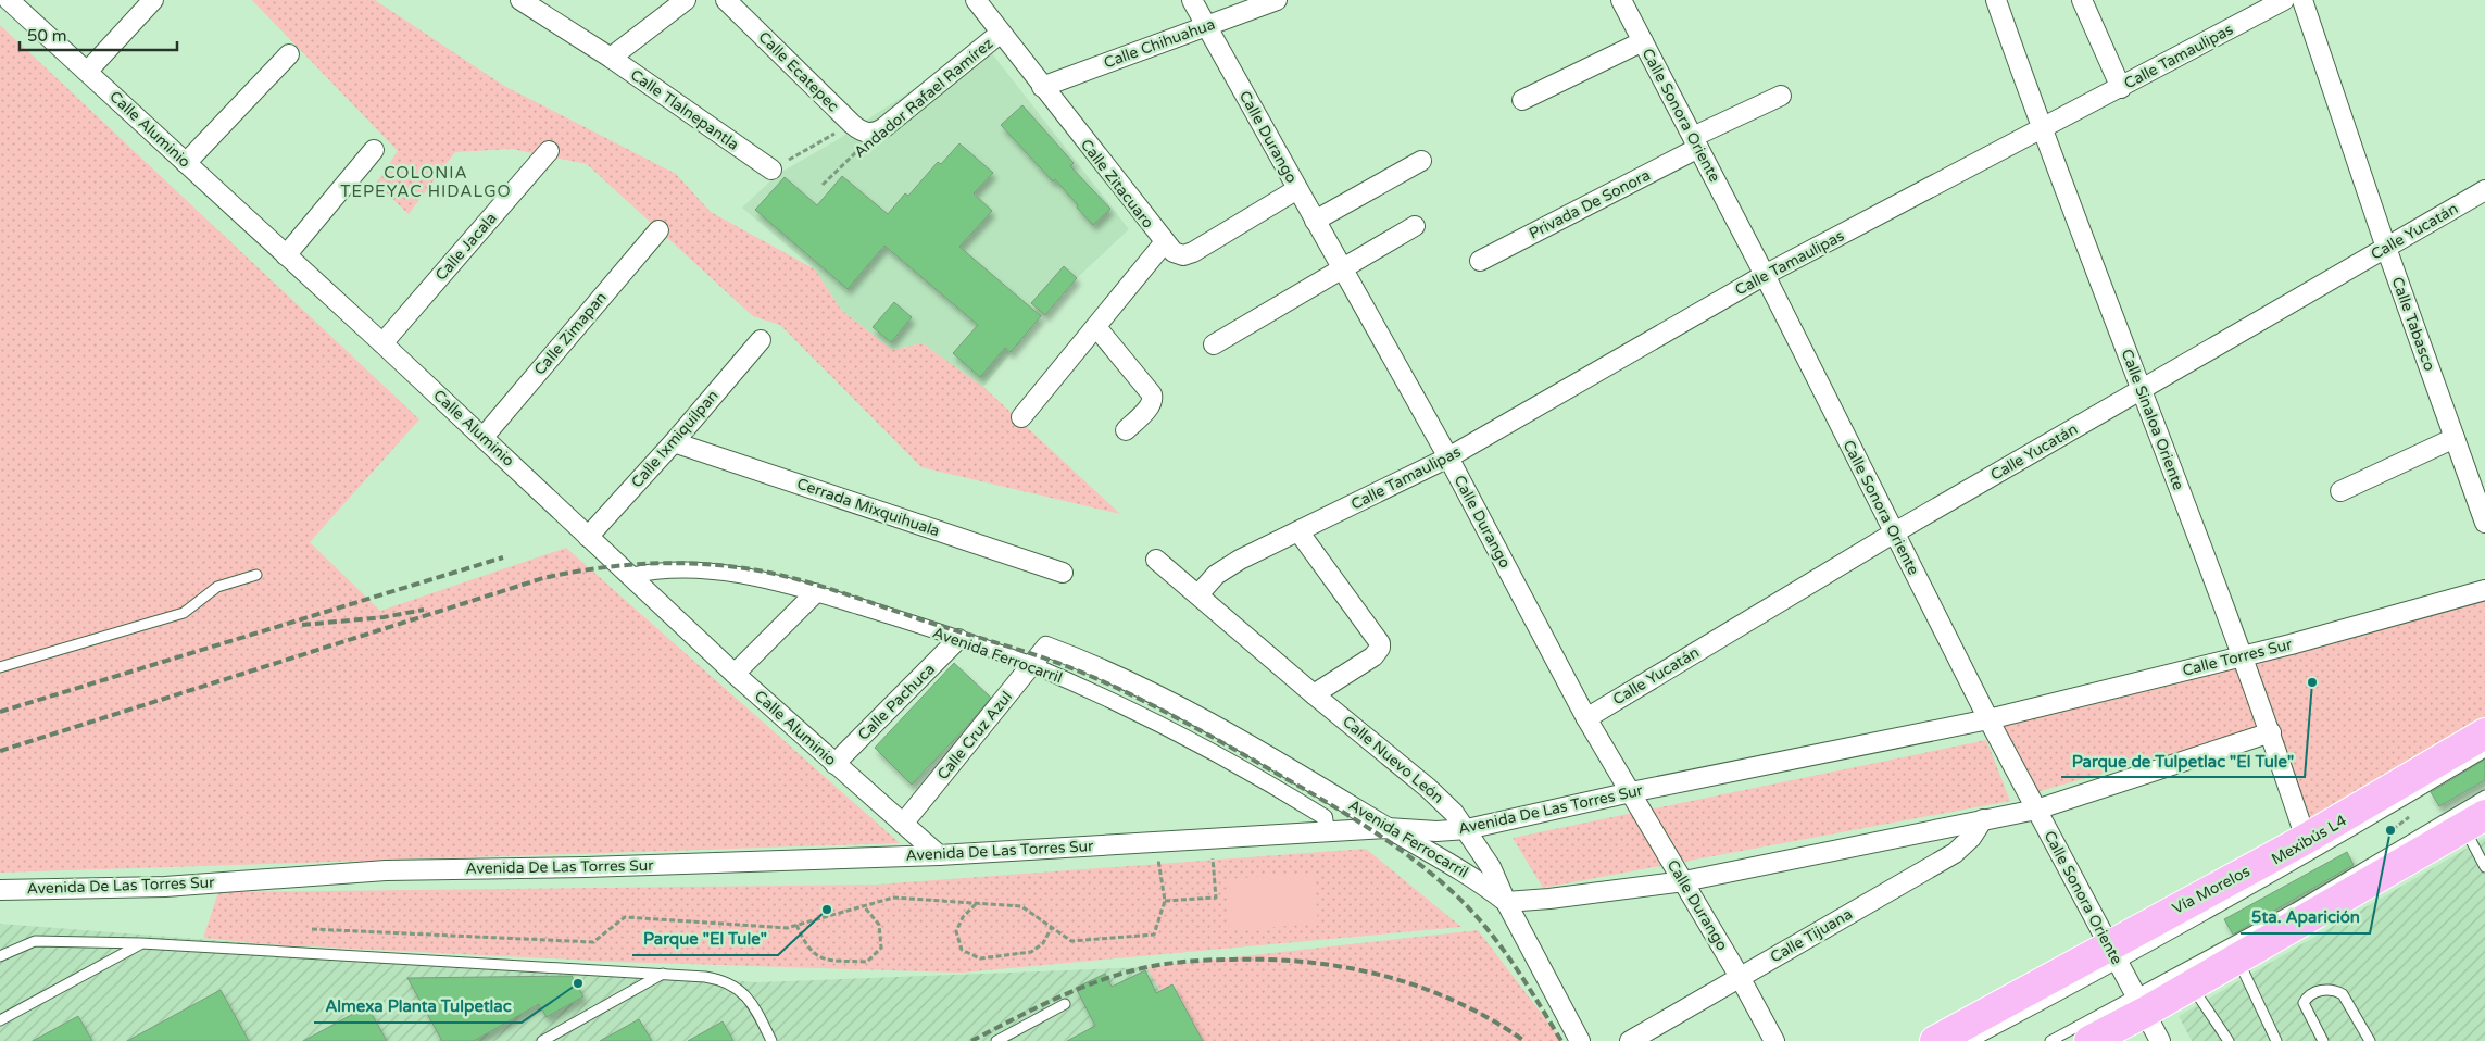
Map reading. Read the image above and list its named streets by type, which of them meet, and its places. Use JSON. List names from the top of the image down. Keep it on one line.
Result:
{"streets":{"main road":["Vía Morelos"],"street":["Calle Chihuahua","Calle Tamaulipas","Calle Ecatepec","Andador Rafael Ramírez","Calle Tlalnepantla","Calle Sonora Oriente","Calle Aluminio","Calle Durango","Calle Zitacuaro","Privada De Sonora","Calle Yucatán","Calle Jacala","Calle Tabasco","Calle Zimapan","Calle Sinaloa Oriente","Calle Ixmiquilpan","Cerrada Mixquihuala","Avenida Ferrocarril","Calle Torres Sur","Calle Pachuca","Calle Cruz Azul","Calle Nuevo León","Avenida De Las Torres Sur","Calle Tijuana"],"lane":["Mexibús L4"]},"crossings":[["Calle Chihuahua","Calle Durango"],["Calle Chihuahua","Calle Zitacuaro"],["Calle Tamaulipas","Calle Sonora Oriente"],["Calle Tamaulipas","Calle Durango"],["Calle Tamaulipas","Calle Sinaloa Oriente"],["Calle Tamaulipas","Calle Nuevo León"],["Calle Ecatepec","Andador Rafael Ramírez"],["Andador Rafael Ramírez","Calle Zitacuaro"],["Calle Sonora Oriente","Privada De Sonora"],["Calle Sonora Oriente","Calle Yucatán"],["Calle Sonora Oriente","Calle Torres Sur"],["Calle Sonora Oriente","Avenida De Las Torres Sur"],["Calle Sonora Oriente","Mexibús L4"],["Calle Sonora Oriente","Vía Morelos"],["Calle Aluminio","Calle Jacala"],["Calle Aluminio","Calle Zimapan"],["Calle Aluminio","Calle Ixmiquilpan"],["Calle Aluminio","Avenida Ferrocarril"],["Calle Aluminio","Calle Pachuca"],["Calle Aluminio","Calle Cruz Azul"],["Calle Aluminio","Avenida De Las Torres Sur"],["Calle Durango","Calle Zitacuaro"],["Calle Durango","Calle Yucatán"],["Calle Durango","Avenida De Las Torres Sur"],["Calle Durango","Calle Tijuana"],["Calle Yucatán","Calle Tabasco"],["Calle Yucatán","Calle Sinaloa Oriente"],["Calle Sinaloa Oriente","Calle Torres Sur"],["Calle Sinaloa Oriente","Vía Morelos"],["Calle Ixmiquilpan","Cerrada Mixquihuala"],["Avenida Ferrocarril","Calle Pachuca"],["Avenida Ferrocarril","Calle Cruz Azul"],["Avenida Ferrocarril","Calle Nuevo León"],["Avenida Ferrocarril","Avenida De Las Torres Sur"],["Calle Torres Sur","Avenida De Las Torres Sur"],["Calle Nuevo León","Avenida De Las Torres Sur"],["Mexibús L4","Vía Morelos"]],"districts":["COLONIA TEPEYAC HIDALGO"],"places":["Parque de Tulpetlac \"El Tule\"","5ta. Aparición","Parque \"El Tule\"","Almexa Planta Tulpetlac"],"scale_bar":"50 m"}
